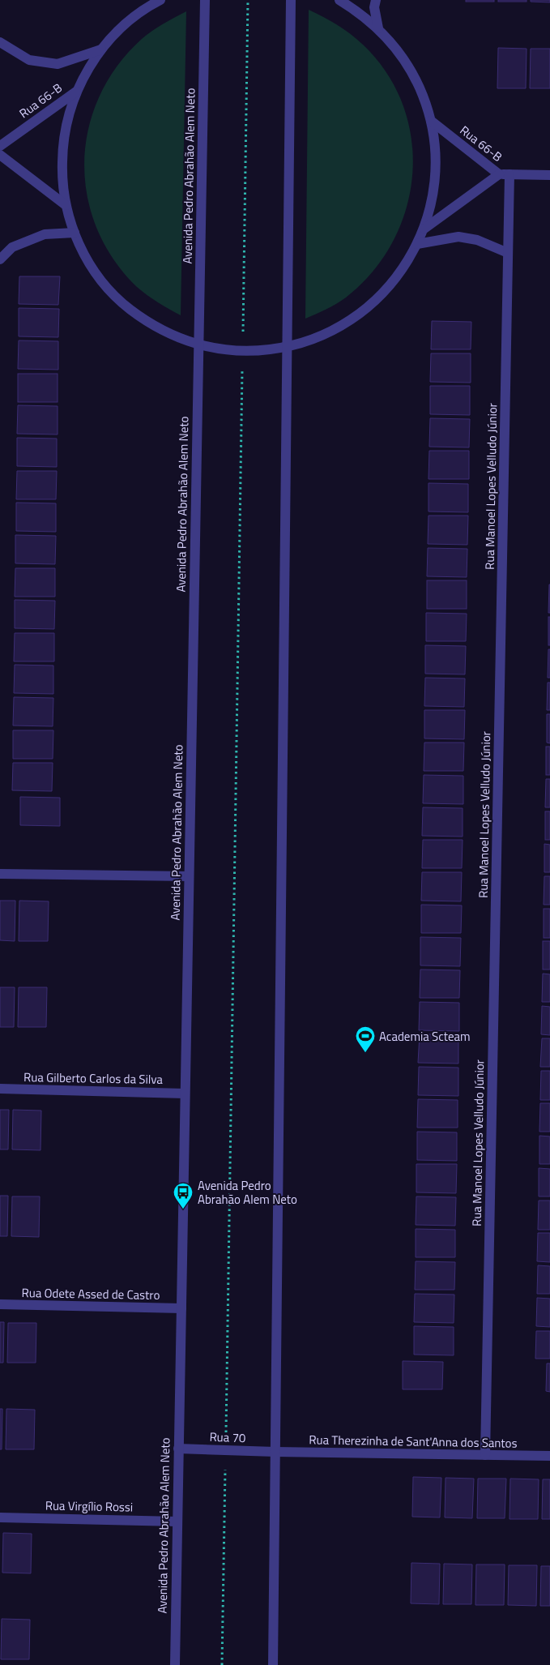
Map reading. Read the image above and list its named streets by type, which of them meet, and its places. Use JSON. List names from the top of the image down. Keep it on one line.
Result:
{"streets":{"street":["Rua 66-B","Avenida Pedro Abrahão Alem Neto","Rua Manoel Lopes Velludo Júnior","Rua Gilberto Carlos da Silva","Rua Odete Assed de Castro","Rua 70","Rua Therezinha de Sant'Anna dos Santos","Rua Virgílio Rossi"]},"crossings":[["Rua 66-B","Rua Manoel Lopes Velludo Júnior"],["Avenida Pedro Abrahão Alem Neto","Rua Gilberto Carlos da Silva"],["Avenida Pedro Abrahão Alem Neto","Rua Odete Assed de Castro"],["Avenida Pedro Abrahão Alem Neto","Rua 70"],["Avenida Pedro Abrahão Alem Neto","Rua Virgílio Rossi"],["Rua Manoel Lopes Velludo Júnior","Rua Therezinha de Sant'Anna dos Santos"],["Rua 70","Rua Therezinha de Sant'Anna dos Santos"]],"places":{"sports":["Academia Scteam"],"bus stop":["Avenida Pedro Abrahão Alem Neto"]}}
